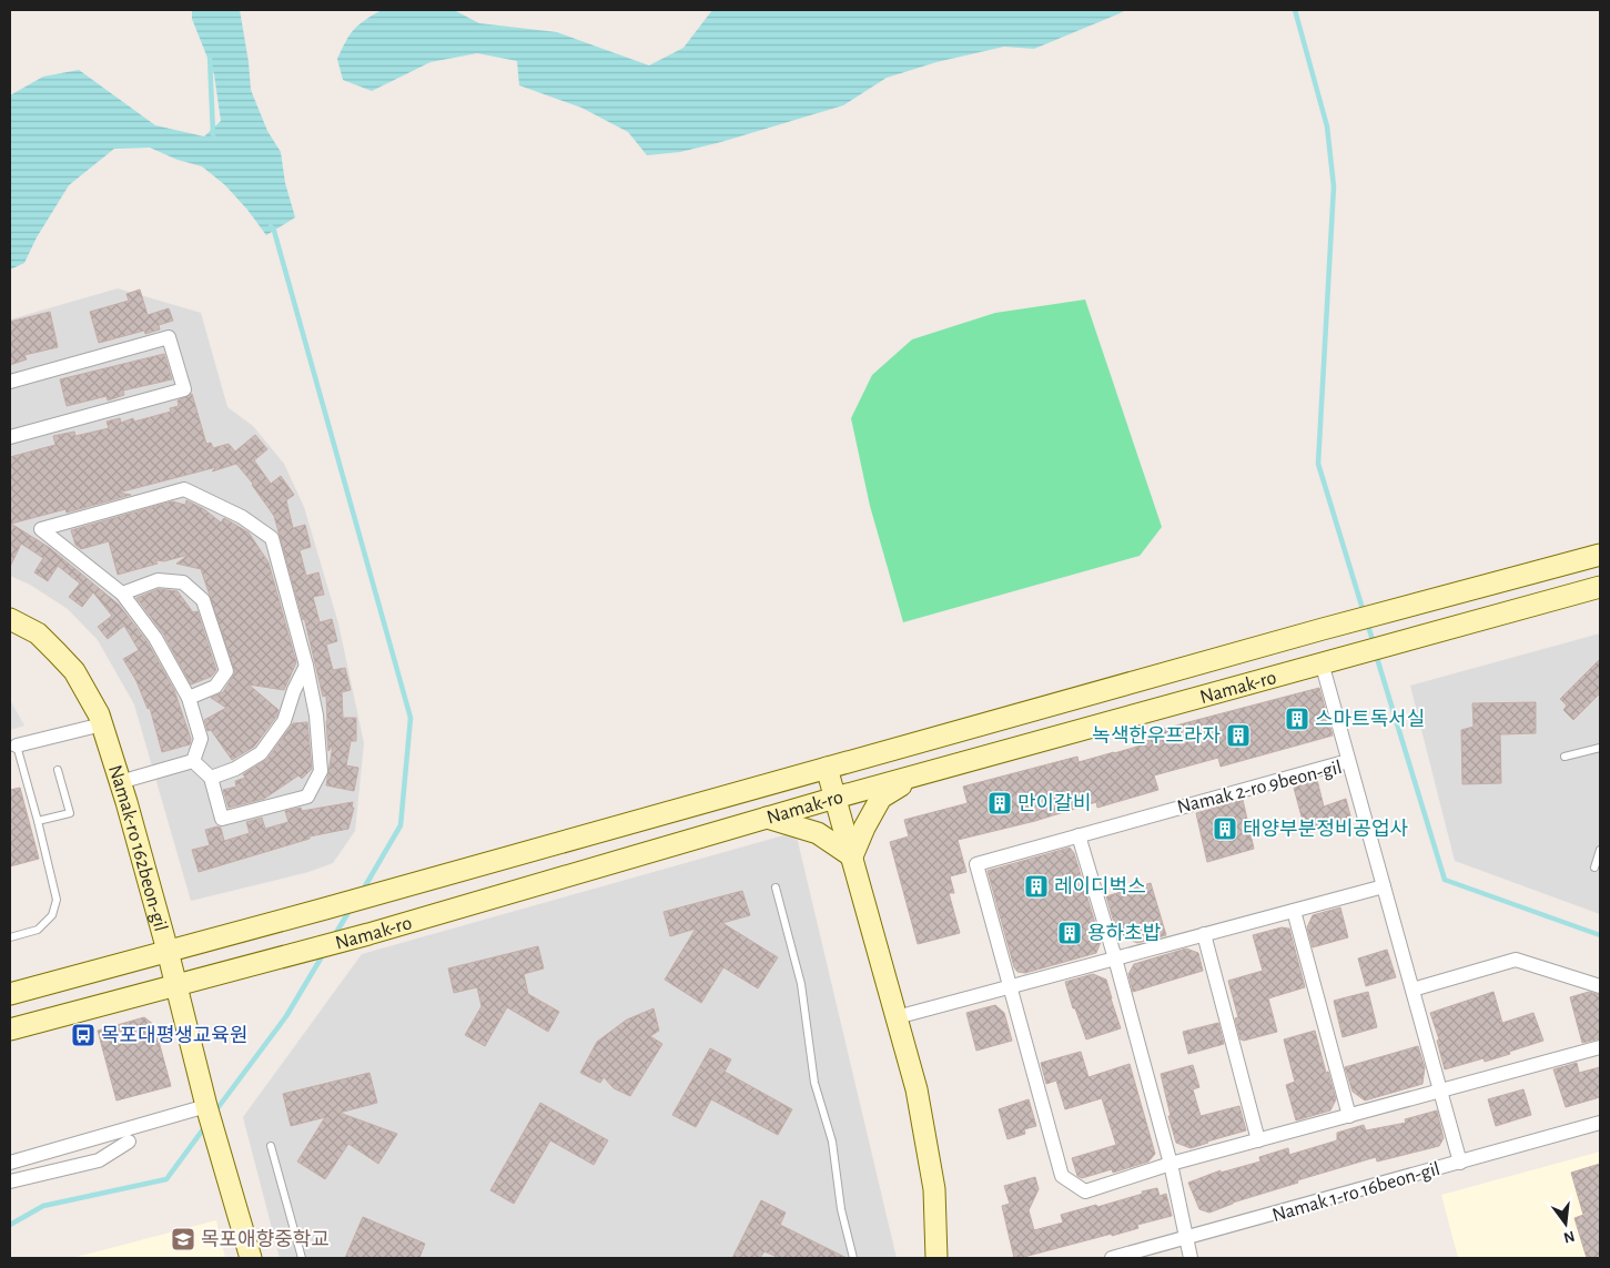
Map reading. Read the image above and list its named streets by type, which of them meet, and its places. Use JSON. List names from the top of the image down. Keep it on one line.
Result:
{"streets":{"street":["Namak-ro","Namak 2-ro 9beon-gil","Namak-ro 162beon-gil","Namak 1-ro 16beon-gil"]},"crossings":[["Namak-ro","Namak-ro 162beon-gil"]],"places":{"building":["스마트독서실","녹색한우프라자","만이갈비","태양부분정비공업사","레이디벅스","용하초밥"],"bus stop":["목포대평생교육원"],"school or university":["목포애향중학교"]},"north":"bottom"}
